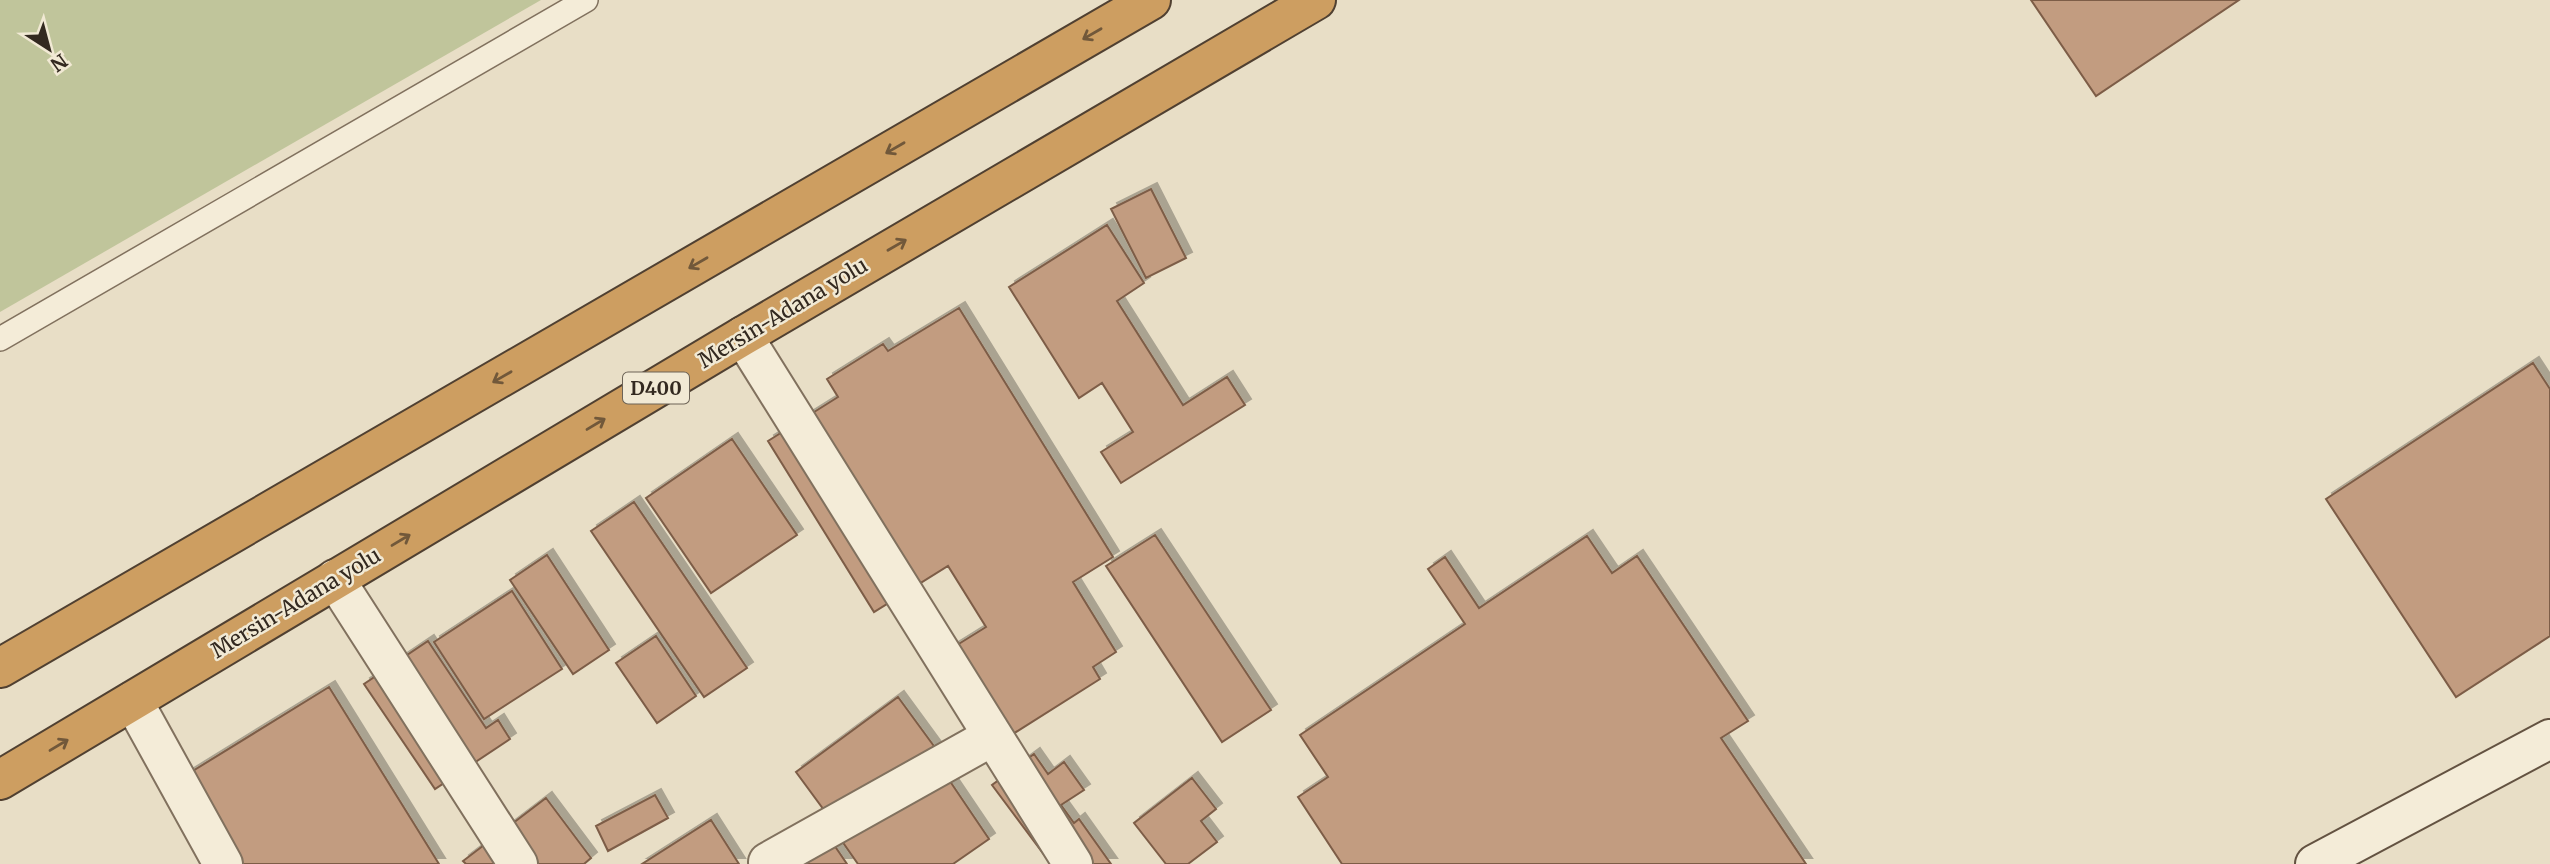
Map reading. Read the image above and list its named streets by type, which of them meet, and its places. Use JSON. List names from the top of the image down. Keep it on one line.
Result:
{"streets":{"highway":["Mersin-Adana yolu","D400"]},"north":"bottom right"}
